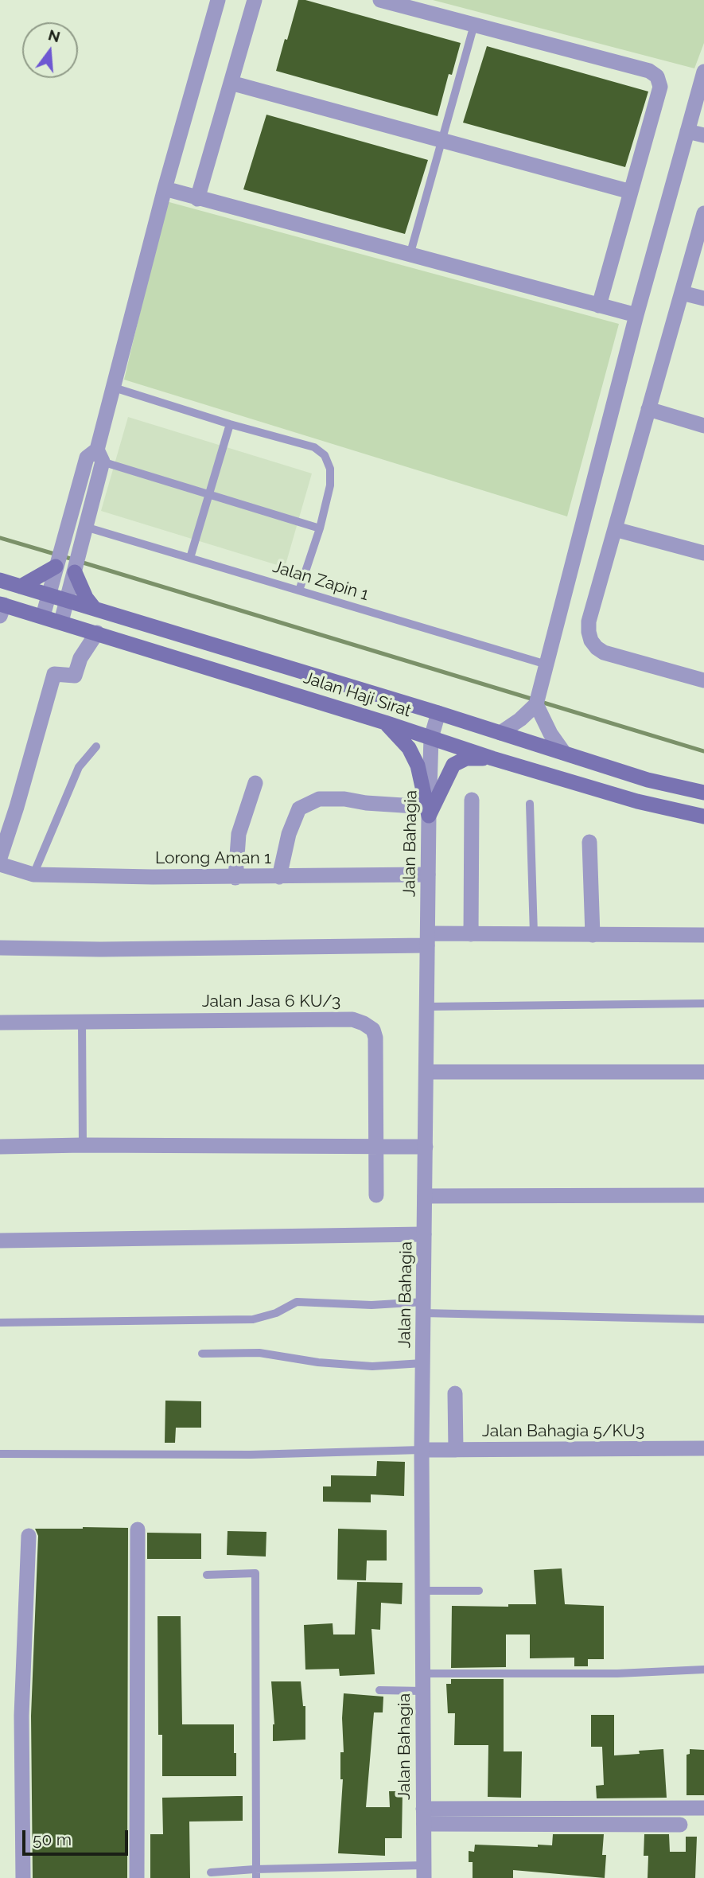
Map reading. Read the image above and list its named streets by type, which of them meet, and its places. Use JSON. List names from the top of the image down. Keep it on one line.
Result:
{"streets":{"main road":["Jalan Haji Sirat"],"street":["Jalan Bahagia","Lorong Aman 1","Jalan Jasa 6 KU/3","Jalan Bahagia 5/KU3"],"lane":["Jalan Zapin 1"]},"crossings":[["Jalan Haji Sirat","Jalan Bahagia"],["Jalan Bahagia","Lorong Aman 1"],["Jalan Bahagia","Jalan Bahagia 5/KU3"]],"scale_bar":"50 m","north":"top"}
